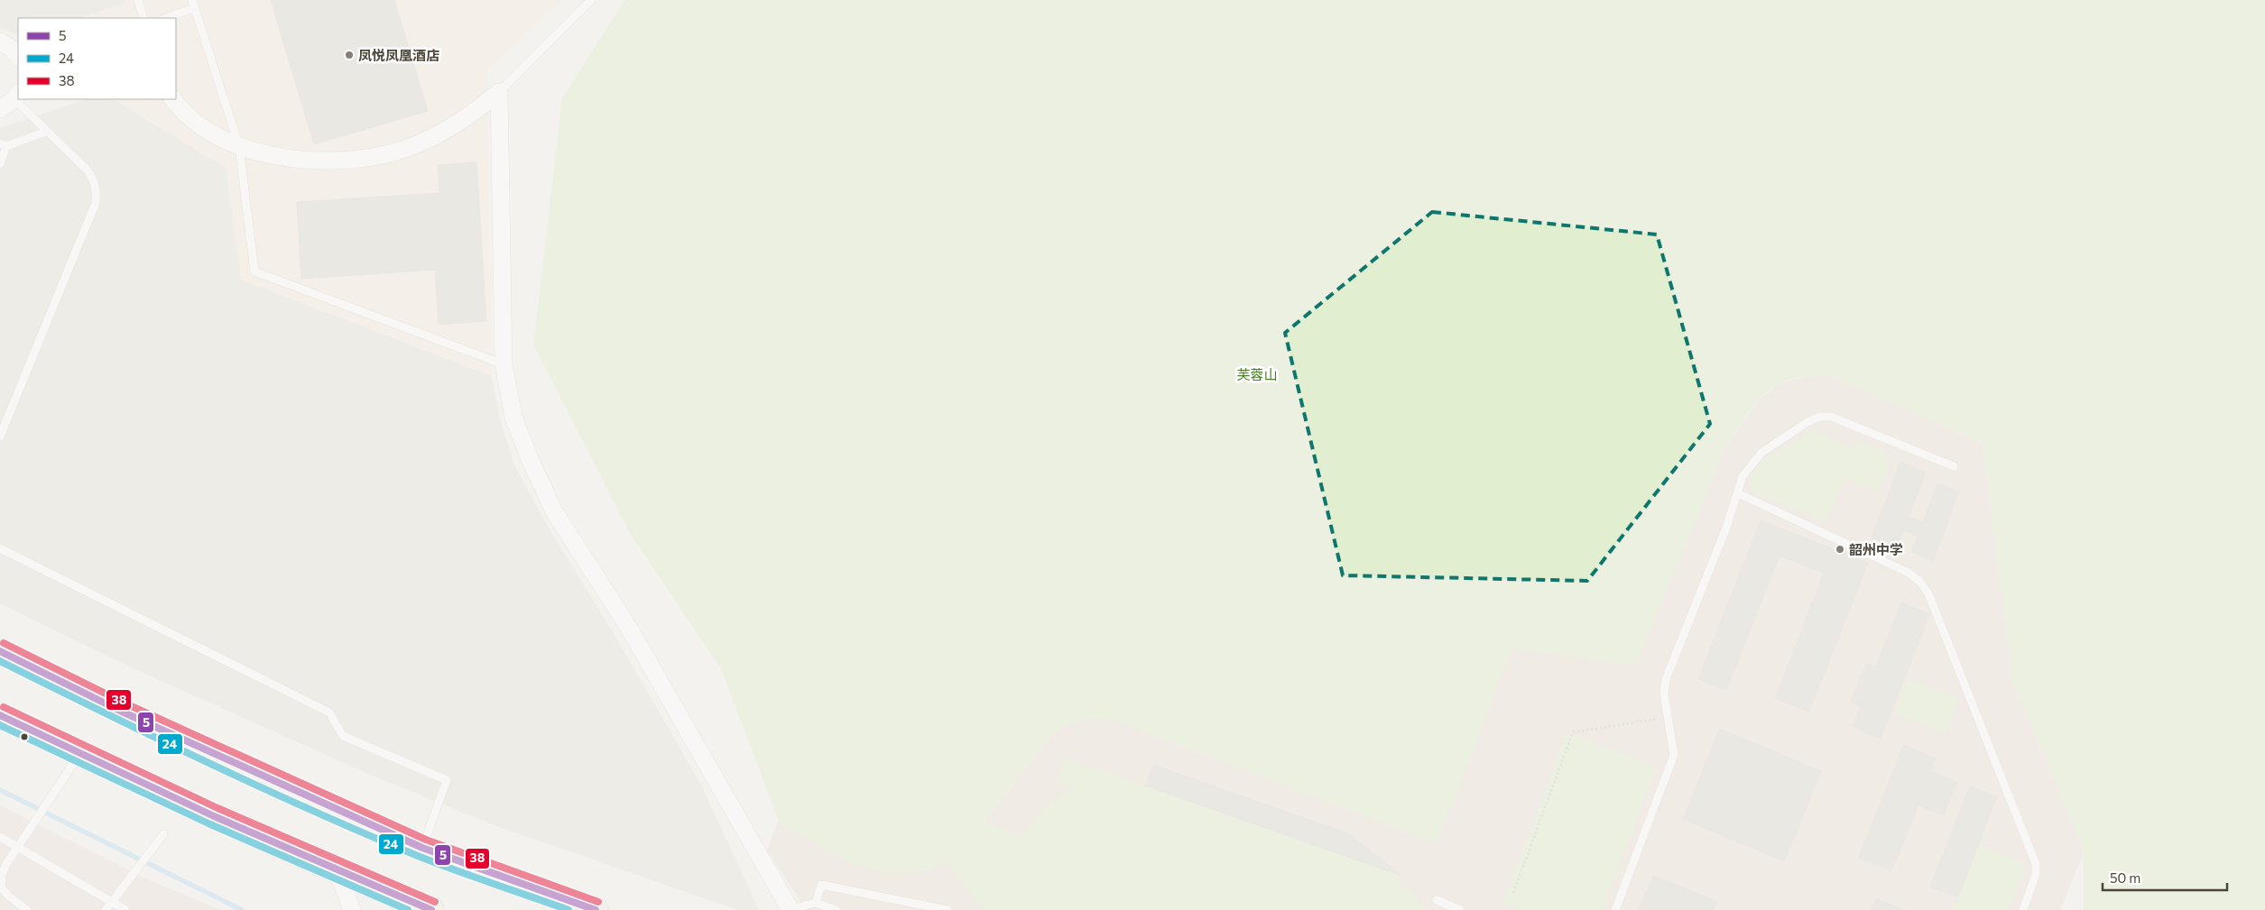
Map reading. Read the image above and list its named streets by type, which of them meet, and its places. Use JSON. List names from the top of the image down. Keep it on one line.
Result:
{"parks":["芙蓉山"],"places":["凤悦凤凰酒店","韶州中学"],"lines":["transit line 38","transit line 5","transit line 24"],"legend":["5","24","38"],"scale_bar":"50 m"}
